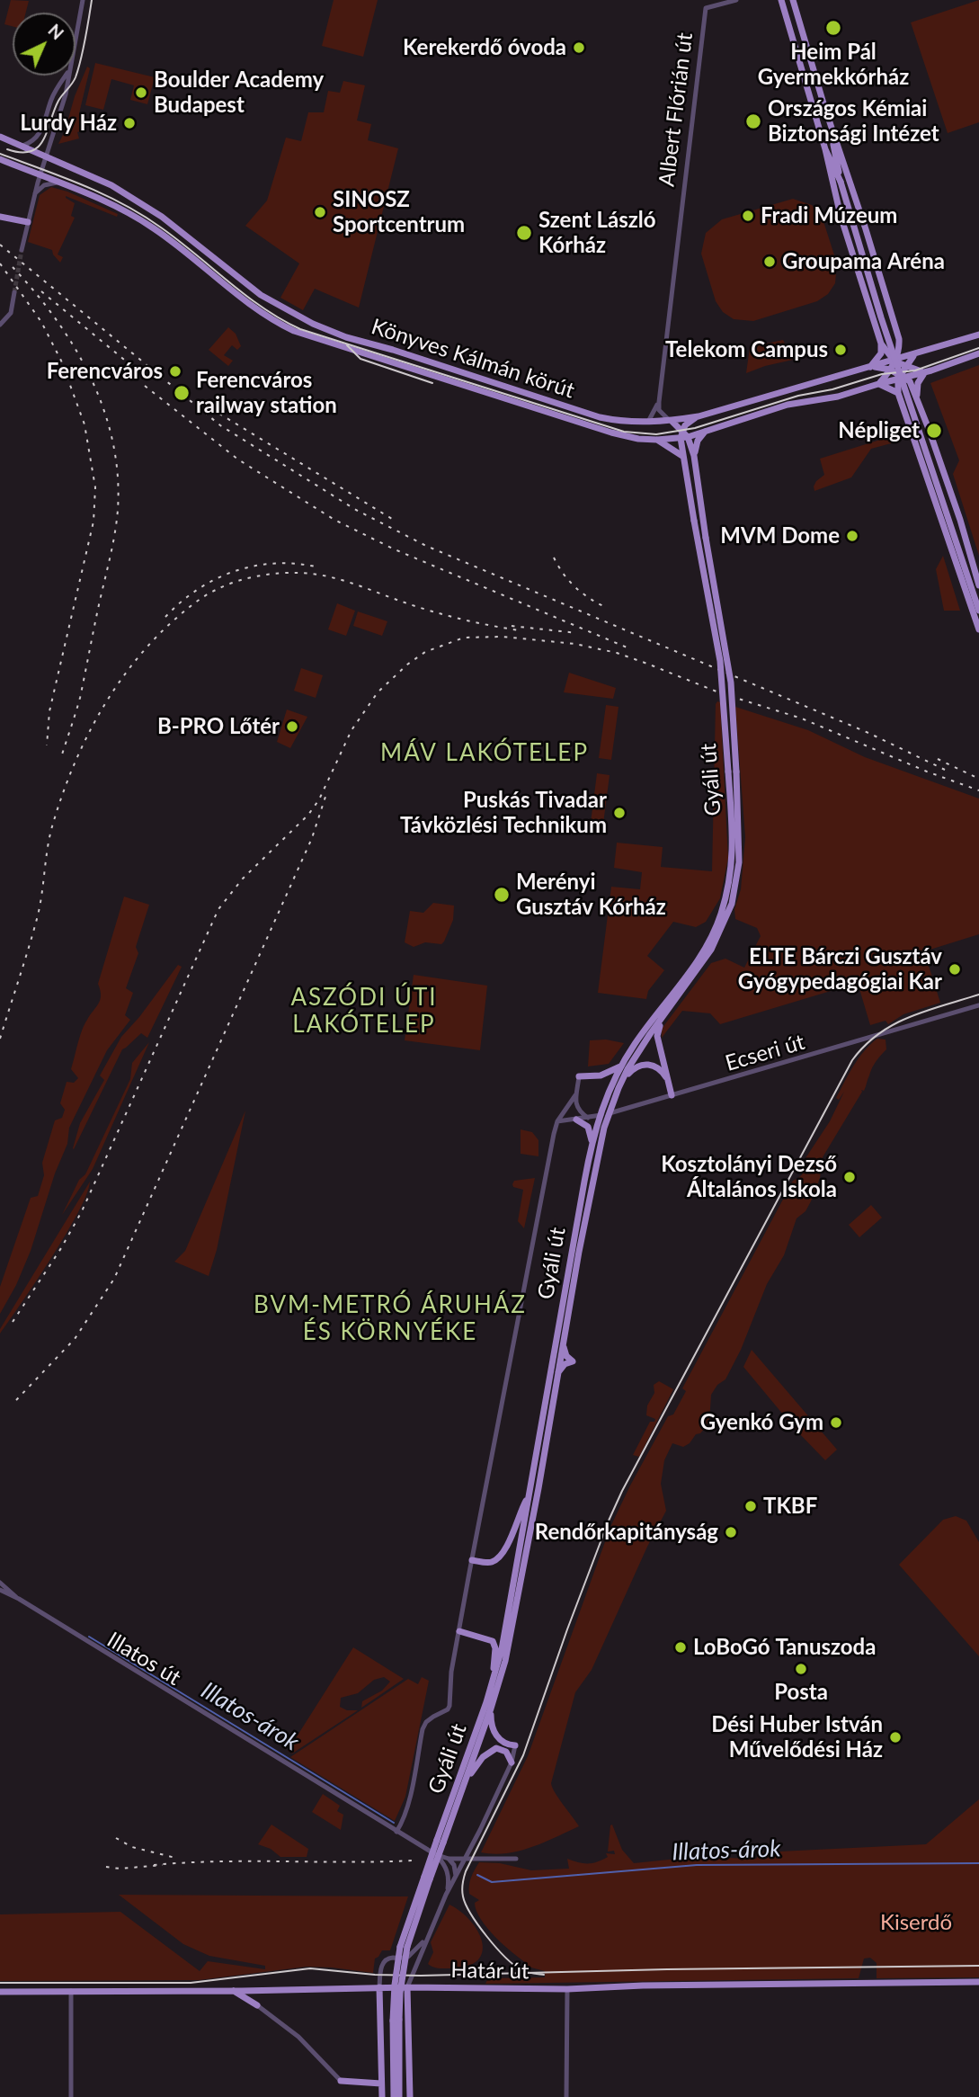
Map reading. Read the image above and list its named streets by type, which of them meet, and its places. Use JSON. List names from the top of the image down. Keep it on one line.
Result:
{"streets":{"main road":["Könyves Kálmán körút","Gyáli út","Határ út"],"street":["Albert Flórián út","Ecseri út","Illatos út"]},"crossings":[["Albert Flórián út","Könyves Kálmán körút"],["Gyáli út","Ecseri út"],["Gyáli út","Illatos út"]],"districts":["MÁV LAKÓTELEP","ASZÓDI ÚTI LAKÓTELEP","BVM-METRÓ ÁRUHÁZ ÉS KÖRNYÉKE"],"water":["Illatos-árok"],"parks":["Kiserdő"],"places":["Heim Pál Gyermekkórház","Kerekerdő óvoda","Boulder Academy Budapest","Országos Kémiai Biztonsági Intézet","Lurdy Ház","SINOSZ Sportcentrum","Fradi Múzeum","Szent László Kórház","Groupama Aréna","Telekom Campus","Ferencváros","Ferencváros railway station","Népliget","MVM Dome","B-PRO Lőtér","Puskás Tivadar Távközlési Technikum","Merényi Gusztáv Kórház","ELTE Bárczi Gusztáv Gyógypedagógiai Kar","Kosztolányi Dezső Általános Iskola","Gyenkó Gym","TKBF","Rendőrkapitányság","LoBoGó Tanuszoda","Posta","Dési Huber István Művelődési Ház"],"north":"top right"}
